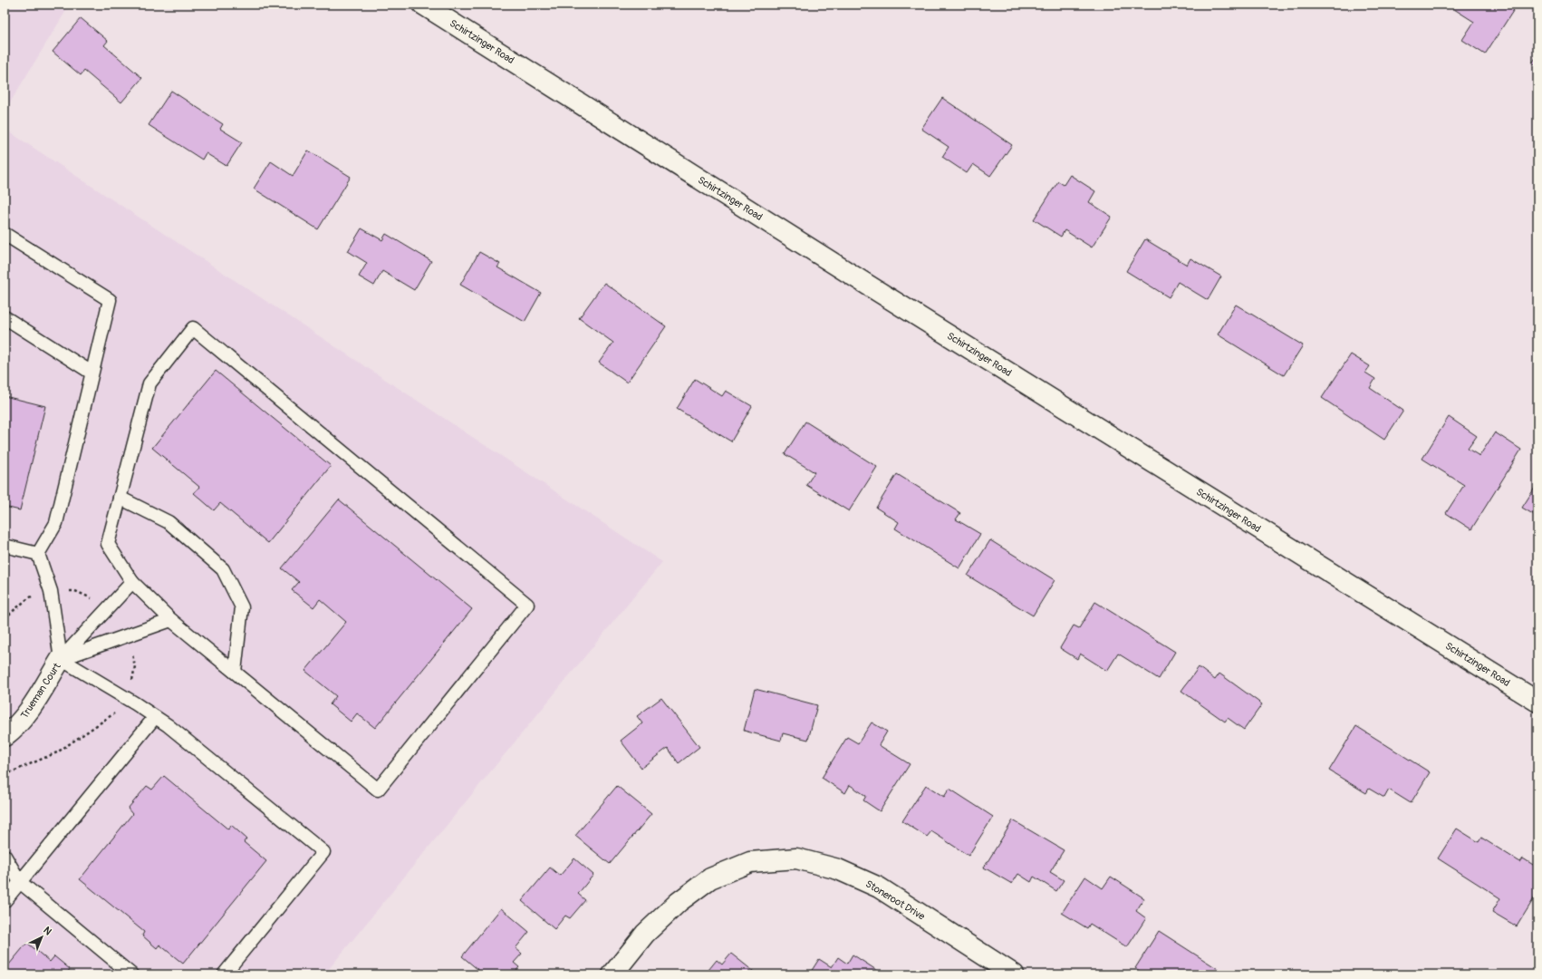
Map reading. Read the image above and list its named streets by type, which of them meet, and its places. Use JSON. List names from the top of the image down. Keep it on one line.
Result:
{"streets":{"street":["Schirtzinger Road","Trueman Court","Stoneroot Drive"]},"north":"top right"}
